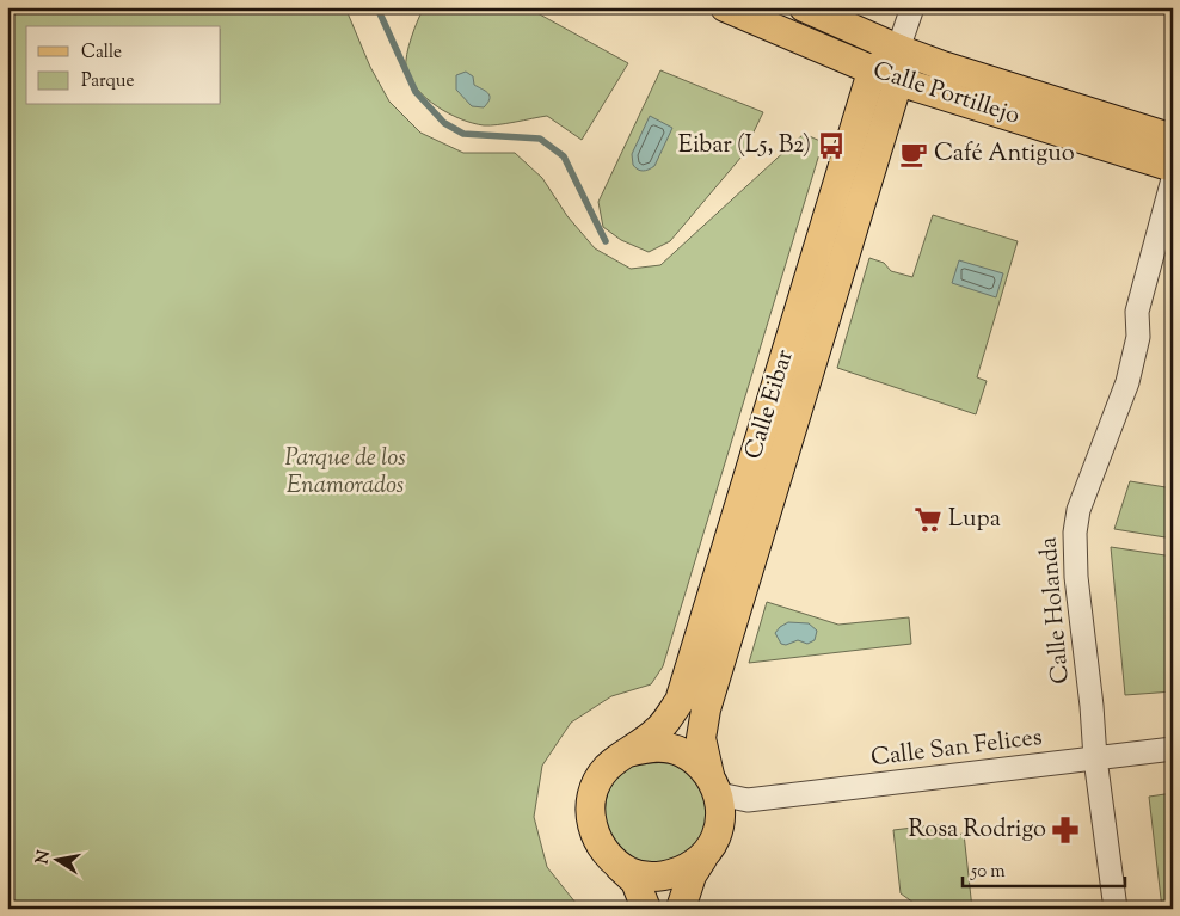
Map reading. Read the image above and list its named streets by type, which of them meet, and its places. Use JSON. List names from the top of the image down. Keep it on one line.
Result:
{"streets":{"main road":["Calle Portillejo","Calle Eibar"],"street":["Calle Holanda","Calle San Felices"]},"crossings":[["Calle Portillejo","Calle Eibar"],["Calle Eibar","Calle San Felices"],["Calle Holanda","Calle San Felices"]],"parks":["Parque de los Enamorados"],"places":{"bus stop":["Eibar (L5, B2)"],"cafe":["Café Antiguo"],"supermarket":["Lupa"],"pharmacy":["Rosa Rodrigo"]},"legend":["Calle","Parque"],"scale_bar":"50 m","north":"left"}
